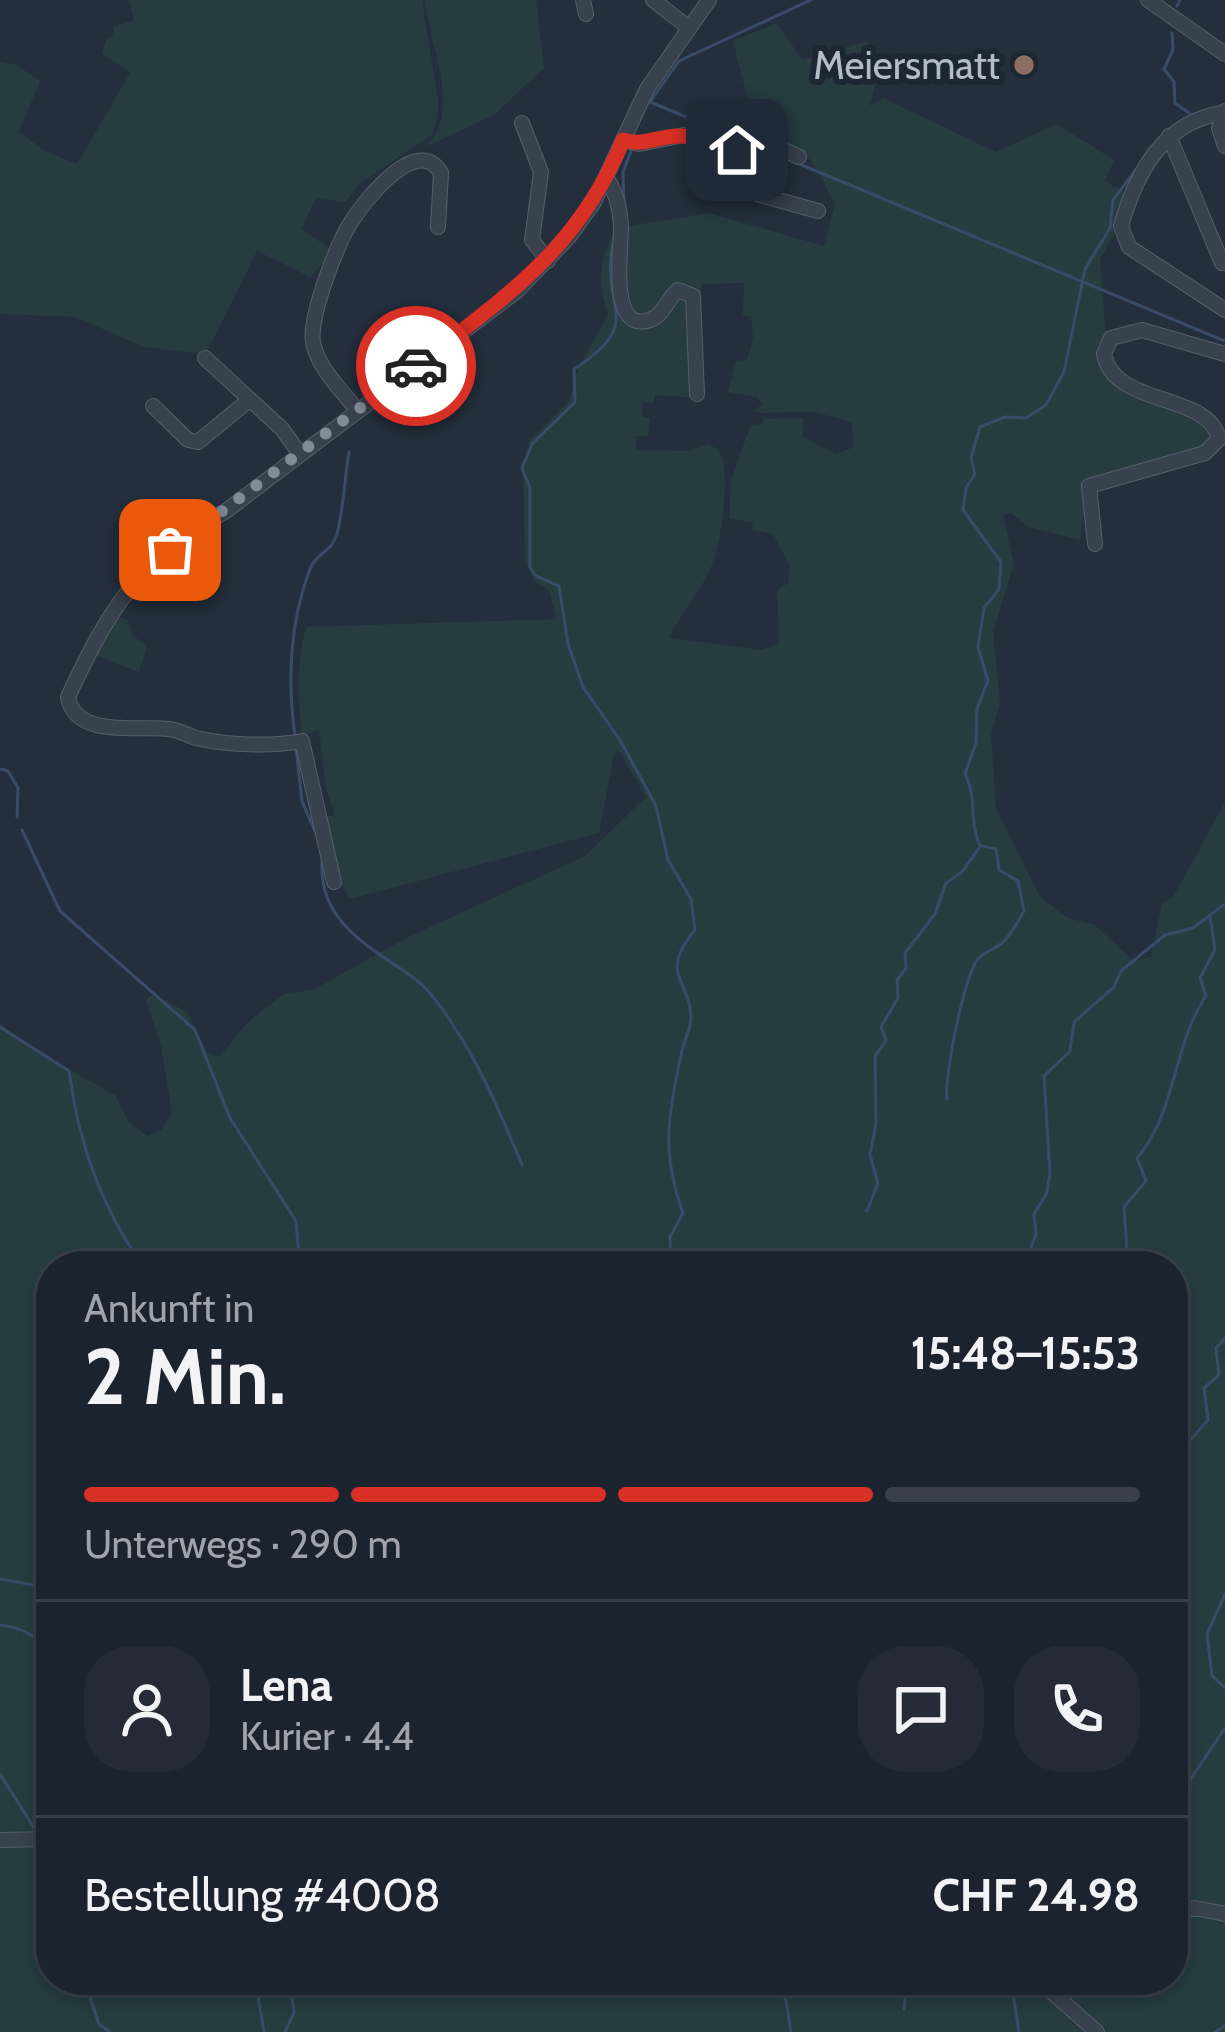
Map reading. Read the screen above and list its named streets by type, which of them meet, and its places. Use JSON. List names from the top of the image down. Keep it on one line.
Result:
{"places":["Meiersmatt"],"page":{"heading":["2 Min.","Ankunft in","15:48–15:53"],"panel":["Lena","Kurier · 4.4","Bestellung #4008","CHF 24.98"],"bar":"Unterwegs · 290 m"}}
